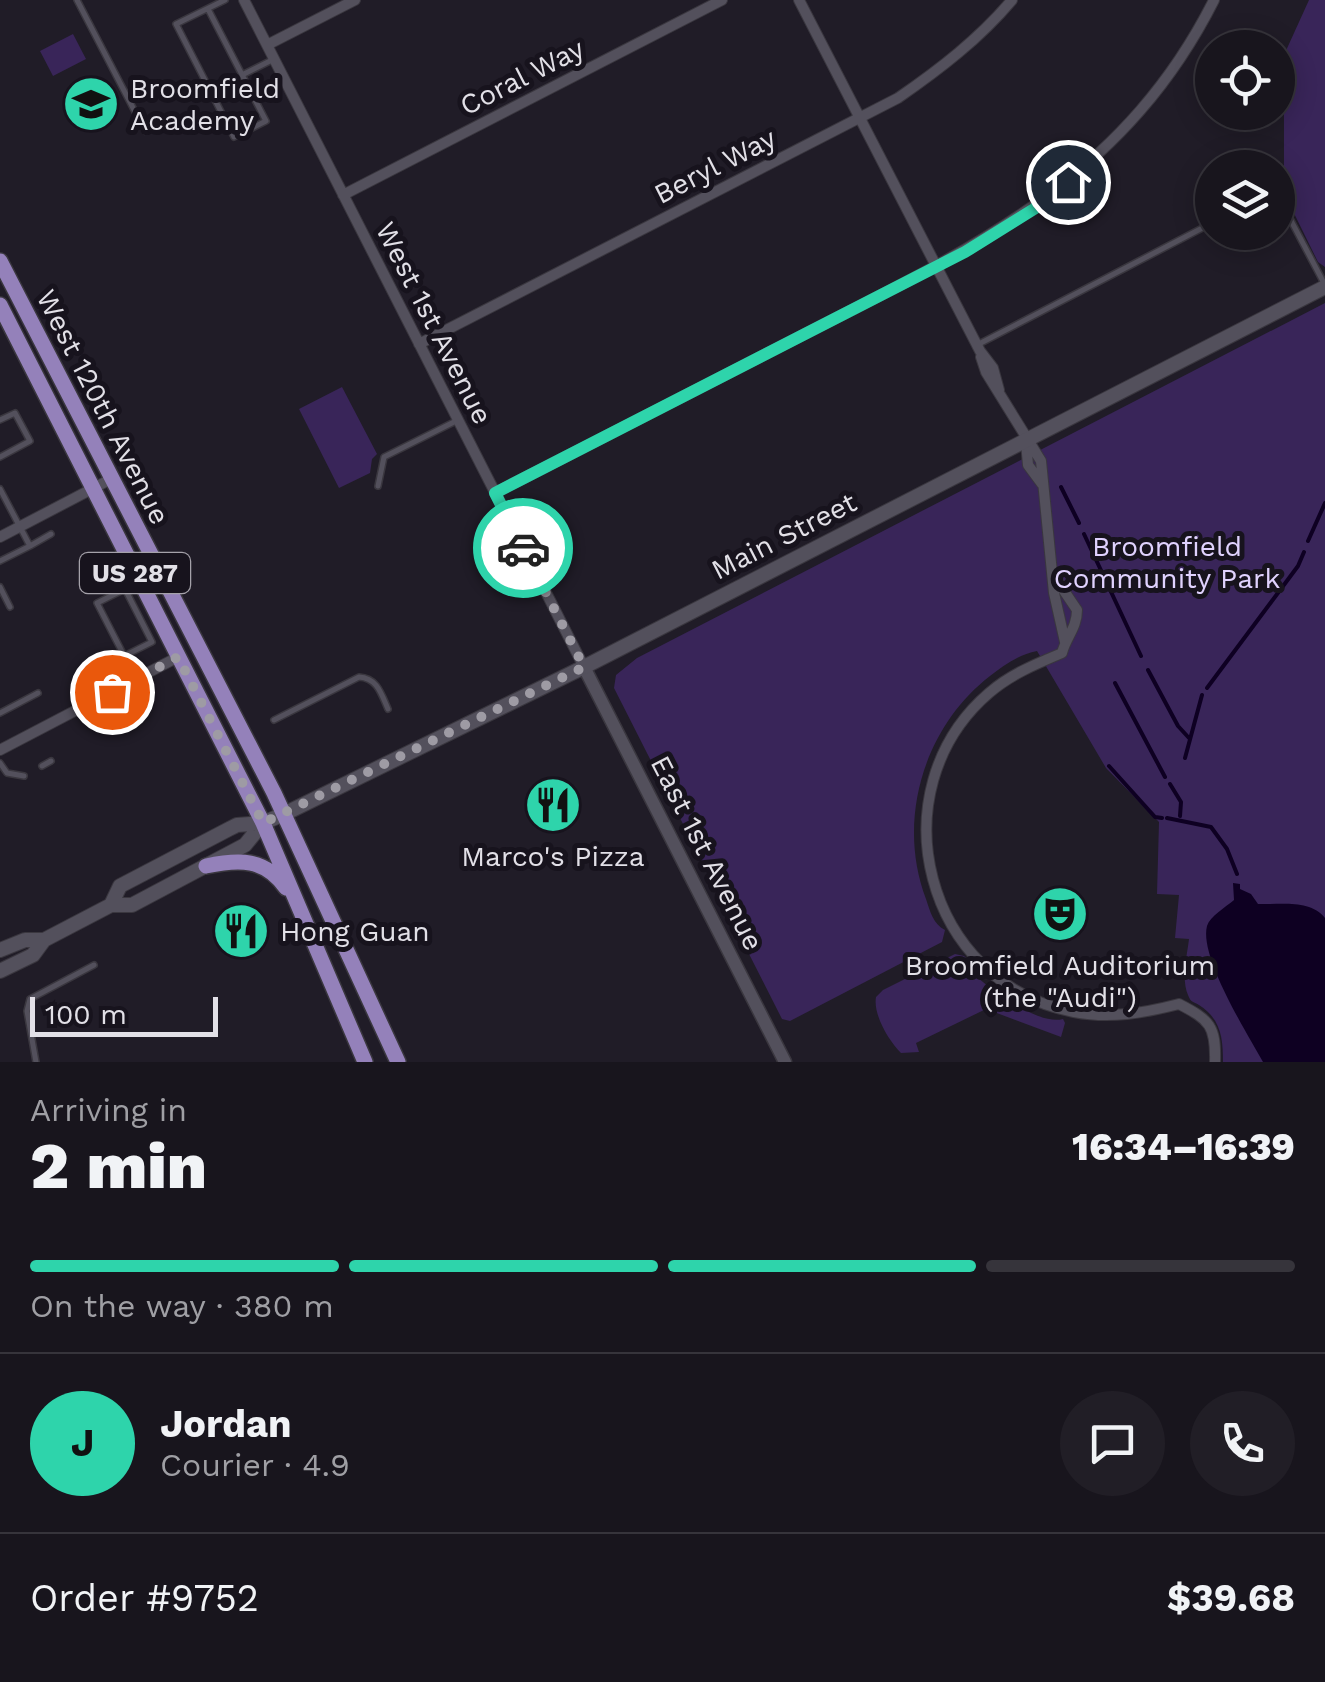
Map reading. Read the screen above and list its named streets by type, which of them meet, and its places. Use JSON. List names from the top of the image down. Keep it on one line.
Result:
{"streets":{"main road":["West 120th Avenue","Main Street","US 287"],"street":["Coral Way","Beryl Way","West 1st Avenue","East 1st Avenue"]},"crossings":[["Coral Way","West 1st Avenue"],["Beryl Way","West 1st Avenue"],["West 1st Avenue","Main Street"],["West 1st Avenue","East 1st Avenue"],["West 120th Avenue","Main Street"],["Main Street","East 1st Avenue"]],"parks":["Broomfield Community Park"],"places":{"school or university":["Broomfield Academy"],"restaurant":["Marco's Pizza","Hong Guan"],"theatre":["Broomfield Auditorium (the \"Audi\")"]},"scale_bar":"100 m","page":{"scale":"100 m","heading":["2 min","Arriving in","16:34–16:39"],"panel":["Jordan","Courier · 4.9","Order #9752","$39.68"],"bar":"On the way · 380 m","round":"J"}}
